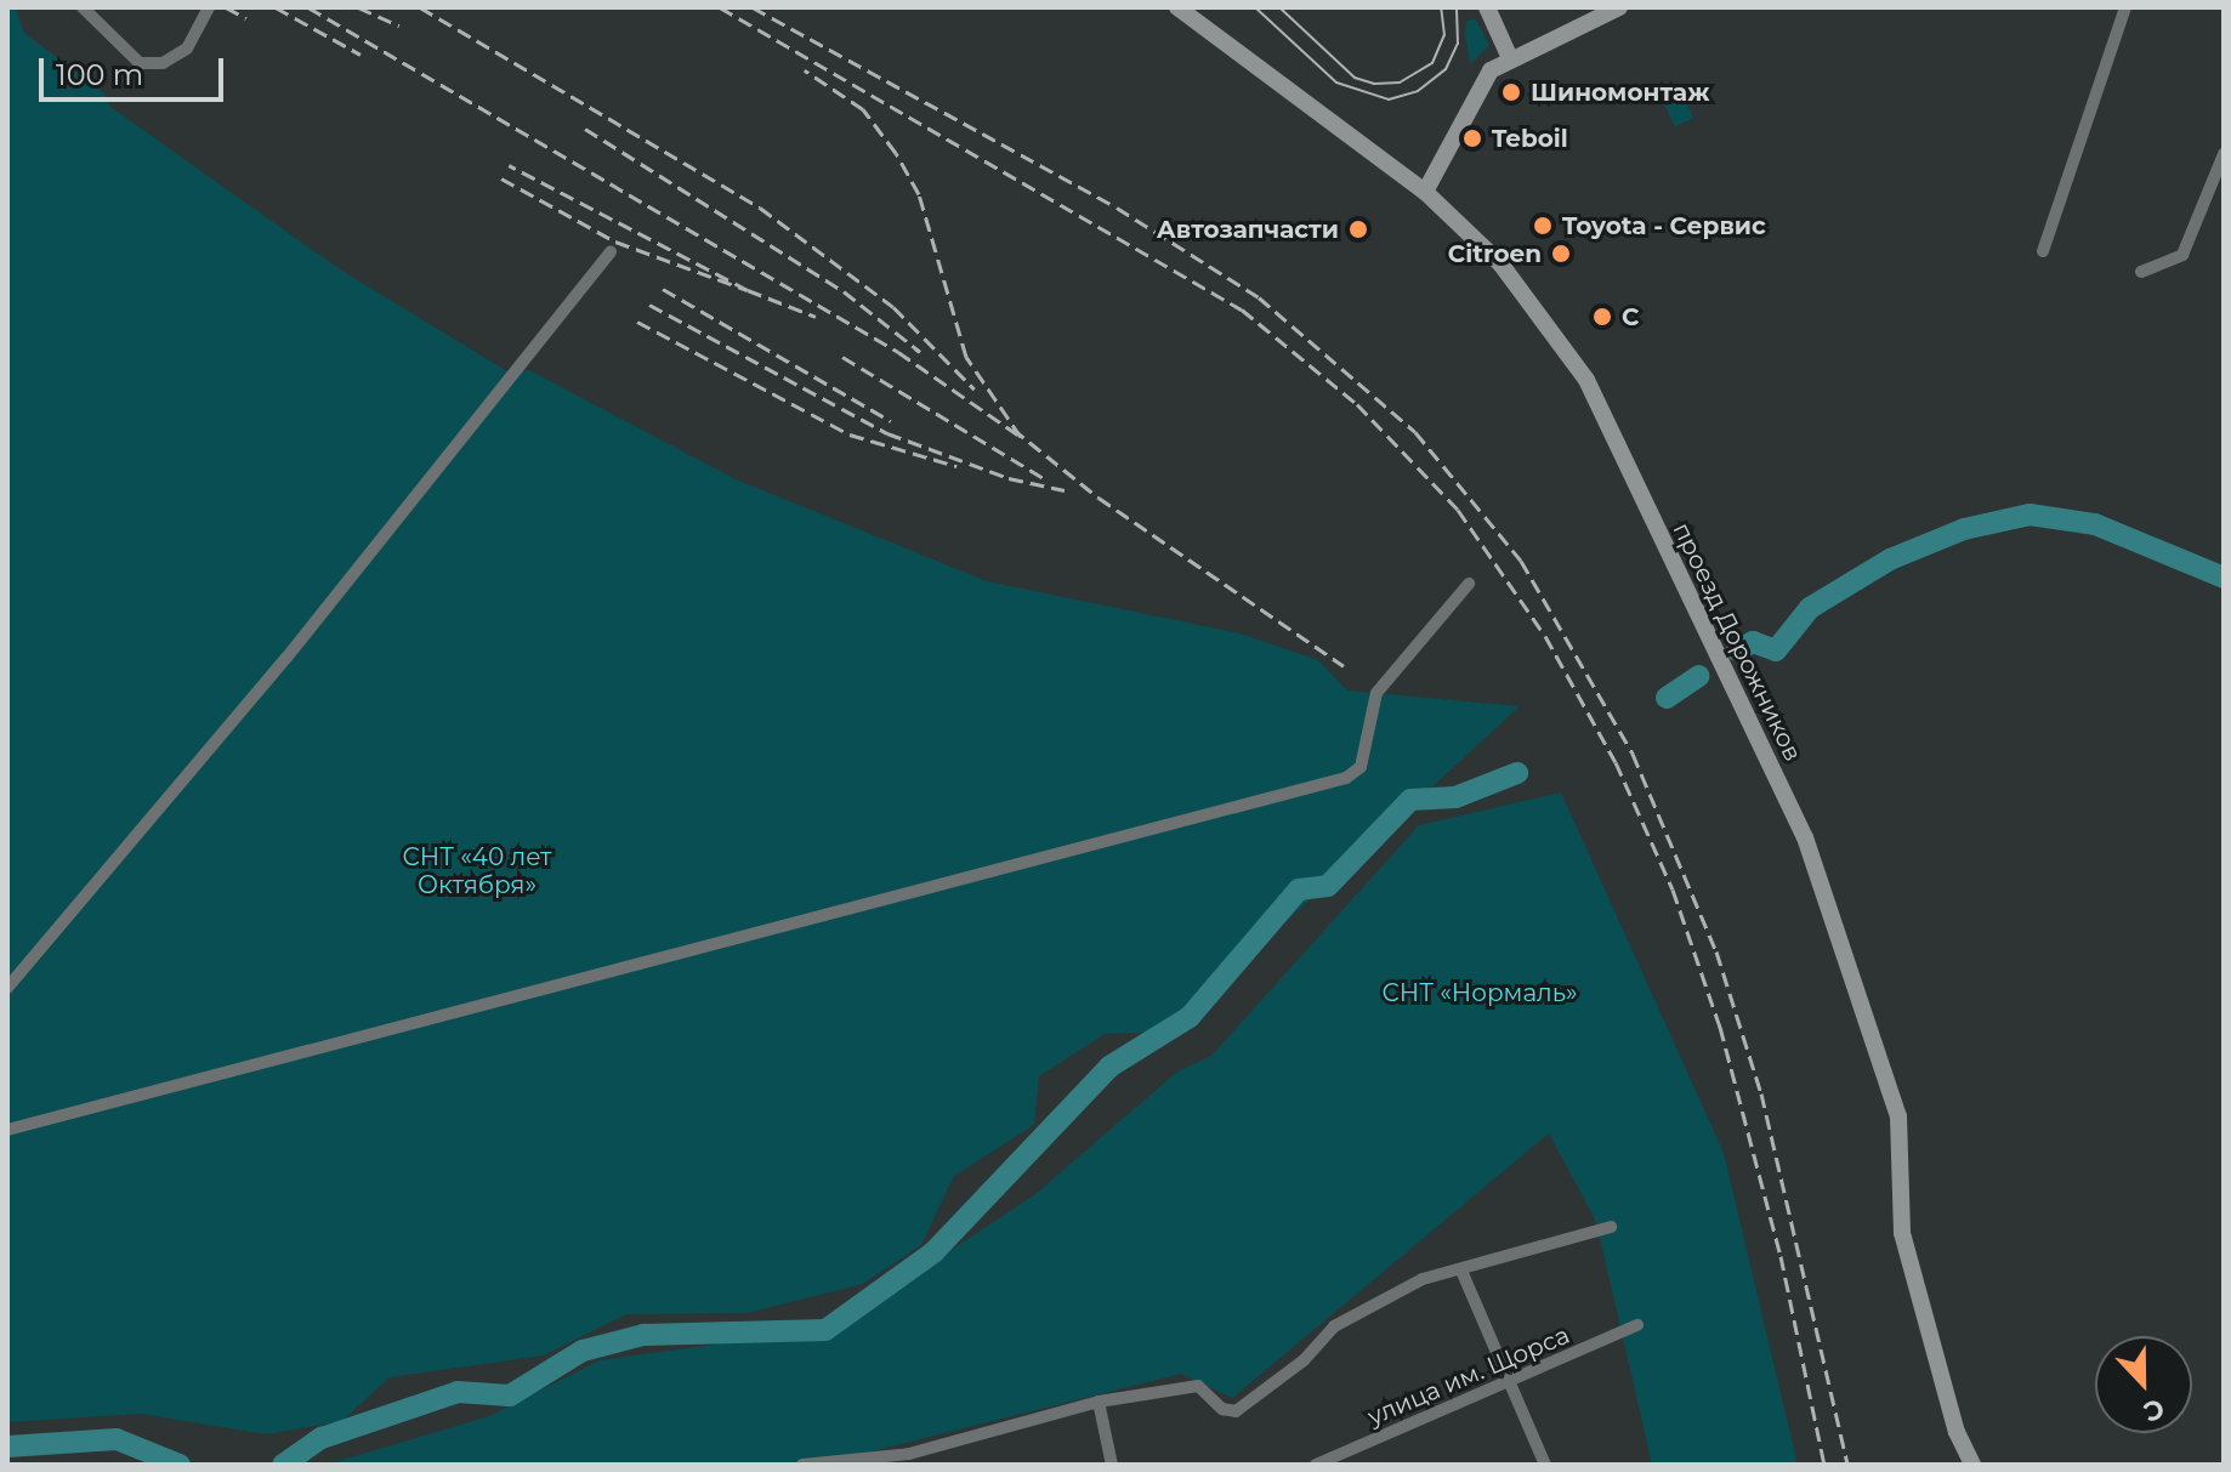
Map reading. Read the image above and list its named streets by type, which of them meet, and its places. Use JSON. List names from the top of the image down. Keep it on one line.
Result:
{"streets":{"main road":["проезд Дорожников"],"street":["улица им. Щорса"]},"parks":["СНТ «40 лет Октября»","СНТ «Нормаль»"],"places":["Шиномонтаж","Teboil","Toyota - Сервис","Автозапчасти","Citroen","С"],"scale_bar":"100 m","north":"bottom"}
